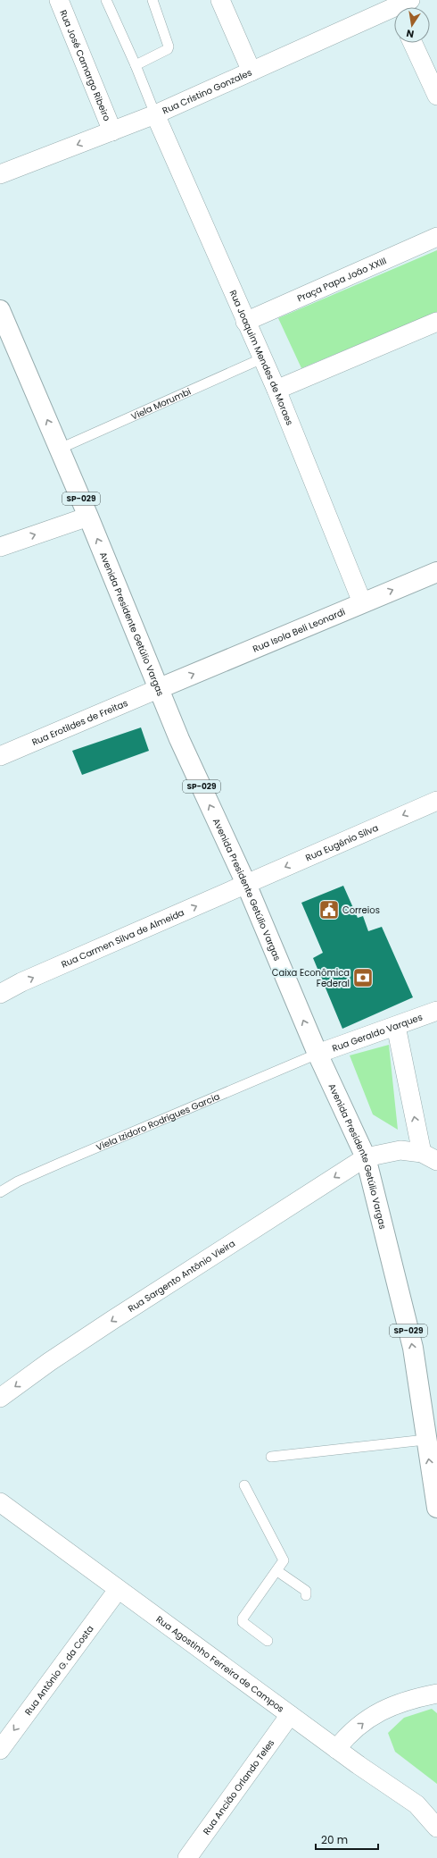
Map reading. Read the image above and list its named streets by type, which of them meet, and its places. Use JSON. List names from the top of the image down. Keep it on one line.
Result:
{"streets":{"main road":["SP-029","Avenida Presidente Getúlio Vargas","Rua Isola Beli Leonardi"],"street":["Rua José Camargo Ribeiro","Rua Cristino Gonzales","Praça Papa João XXIII","Rua Joaquim Mendes de Moraes","Rua Erotildes de Freitas","Rua Eugênio Silva","Rua Carmen Silva de Almeida","Rua Geraldo Varques","Rua Sargento Antônio Vieira","Rua Agostinho Ferreira de Campos","Rua Antônio G. da Costa","Rua Ancião Orlando Teles"],"lane":["Viela Morumbi","Viela Izidoro Rodrigues Garcia"]},"crossings":[["Rua José Camargo Ribeiro","Rua Cristino Gonzales"],["Rua Cristino Gonzales","Rua Joaquim Mendes de Moraes"],["Praça Papa João XXIII","Rua Joaquim Mendes de Moraes"],["Rua Joaquim Mendes de Moraes","Viela Morumbi"],["Rua Joaquim Mendes de Moraes","Rua Isola Beli Leonardi"],["Viela Morumbi","Avenida Presidente Getúlio Vargas"],["Avenida Presidente Getúlio Vargas","Rua Isola Beli Leonardi"],["Avenida Presidente Getúlio Vargas","Rua Erotildes de Freitas"],["Avenida Presidente Getúlio Vargas","Rua Eugênio Silva"],["Avenida Presidente Getúlio Vargas","Rua Carmen Silva de Almeida"],["Avenida Presidente Getúlio Vargas","Rua Geraldo Varques"],["Avenida Presidente Getúlio Vargas","Viela Izidoro Rodrigues Garcia"],["Avenida Presidente Getúlio Vargas","Rua Sargento Antônio Vieira"],["Rua Isola Beli Leonardi","Rua Erotildes de Freitas"],["Rua Eugênio Silva","Rua Carmen Silva de Almeida"],["Rua Geraldo Varques","Viela Izidoro Rodrigues Garcia"],["Rua Agostinho Ferreira de Campos","Rua Antônio G. da Costa"],["Rua Agostinho Ferreira de Campos","Rua Ancião Orlando Teles"]],"one_way":["Avenida Presidente Getúlio Vargas","Rua Isola Beli Leonardi","Rua Eugênio Silva","Rua Carmen Silva de Almeida","Rua Sargento Antônio Vieira","Rua Antônio G. da Costa"],"places":{"public building":["Correios"],"bank":["Caixa Econômica Federal"]},"scale_bar":"20 m","north":"bottom"}
